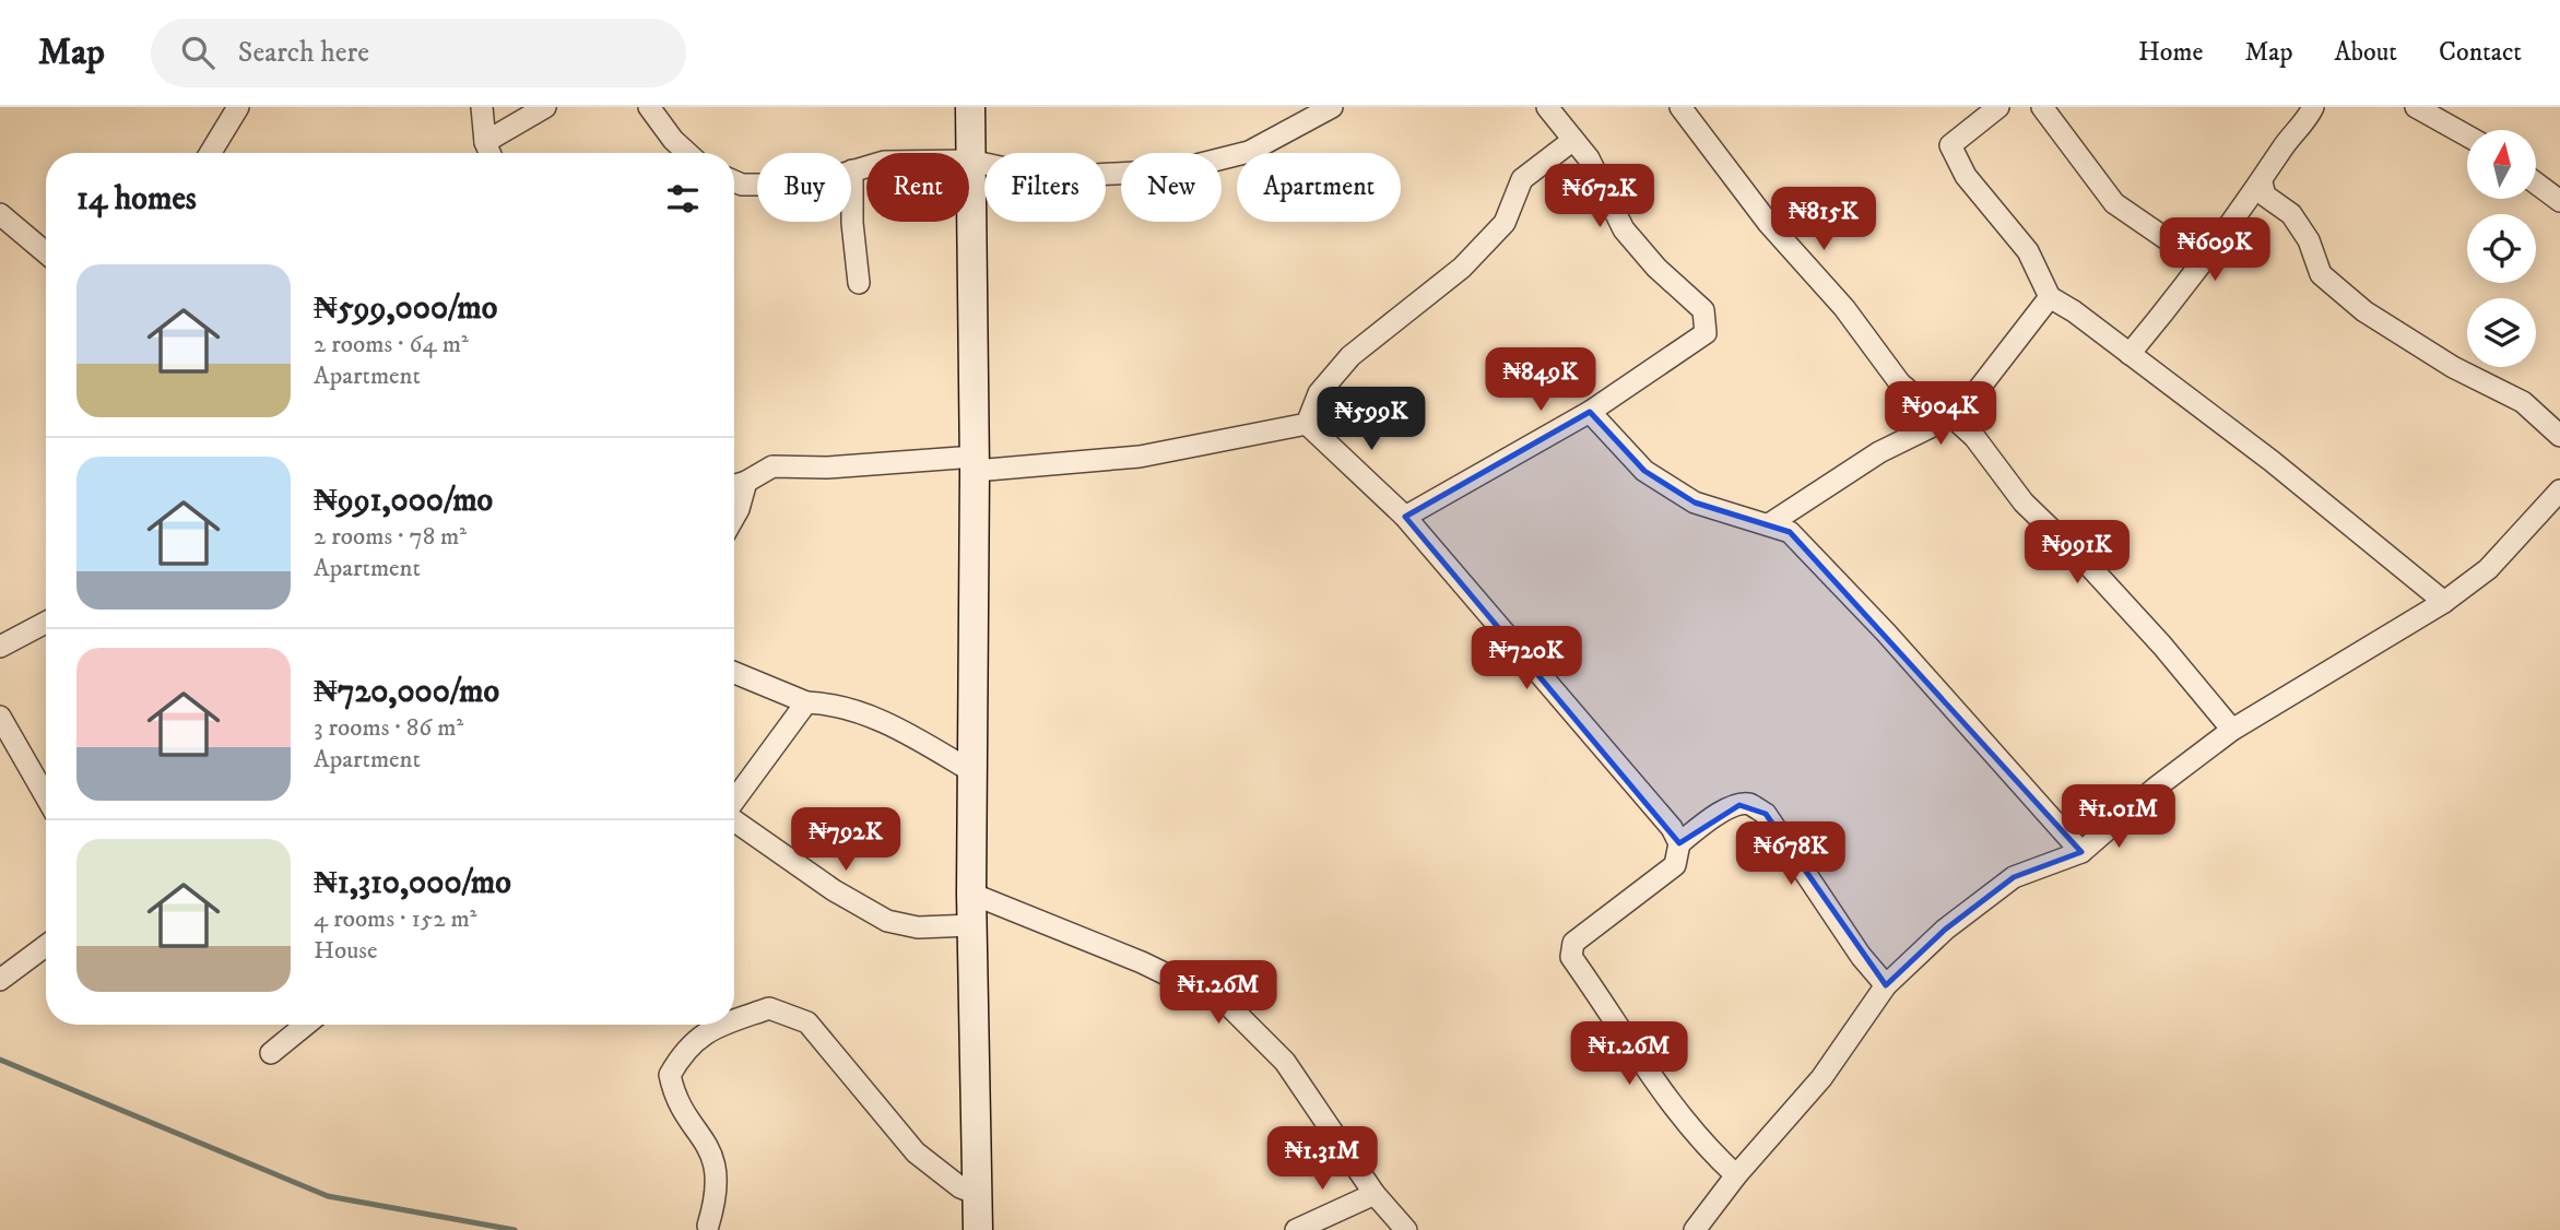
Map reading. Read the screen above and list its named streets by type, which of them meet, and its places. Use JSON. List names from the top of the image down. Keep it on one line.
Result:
{"north":"top","page":{"header":"Map","search":"Search here","nav":["Home","Map","About","Contact"],"chip":["Buy","Rent","Filters","New","Apartment"],"heading":"14 homes","price":["₦672K","₦815K","₦609K","₦849K","₦904K","₦599K","₦991K","₦720K","₦1.01M","₦792K","₦678K","₦1.26M","₦1.26M","₦1.31M"],"list":[{"name":"₦599,000/mo","note":"2 rooms · 64 m² · Apartment"},{"name":"₦991,000/mo","note":"2 rooms · 78 m² · Apartment"},{"name":"₦720,000/mo","note":"3 rooms · 86 m² · Apartment"},{"name":"₦1,310,000/mo","note":"4 rooms · 152 m² · House"}]}}
